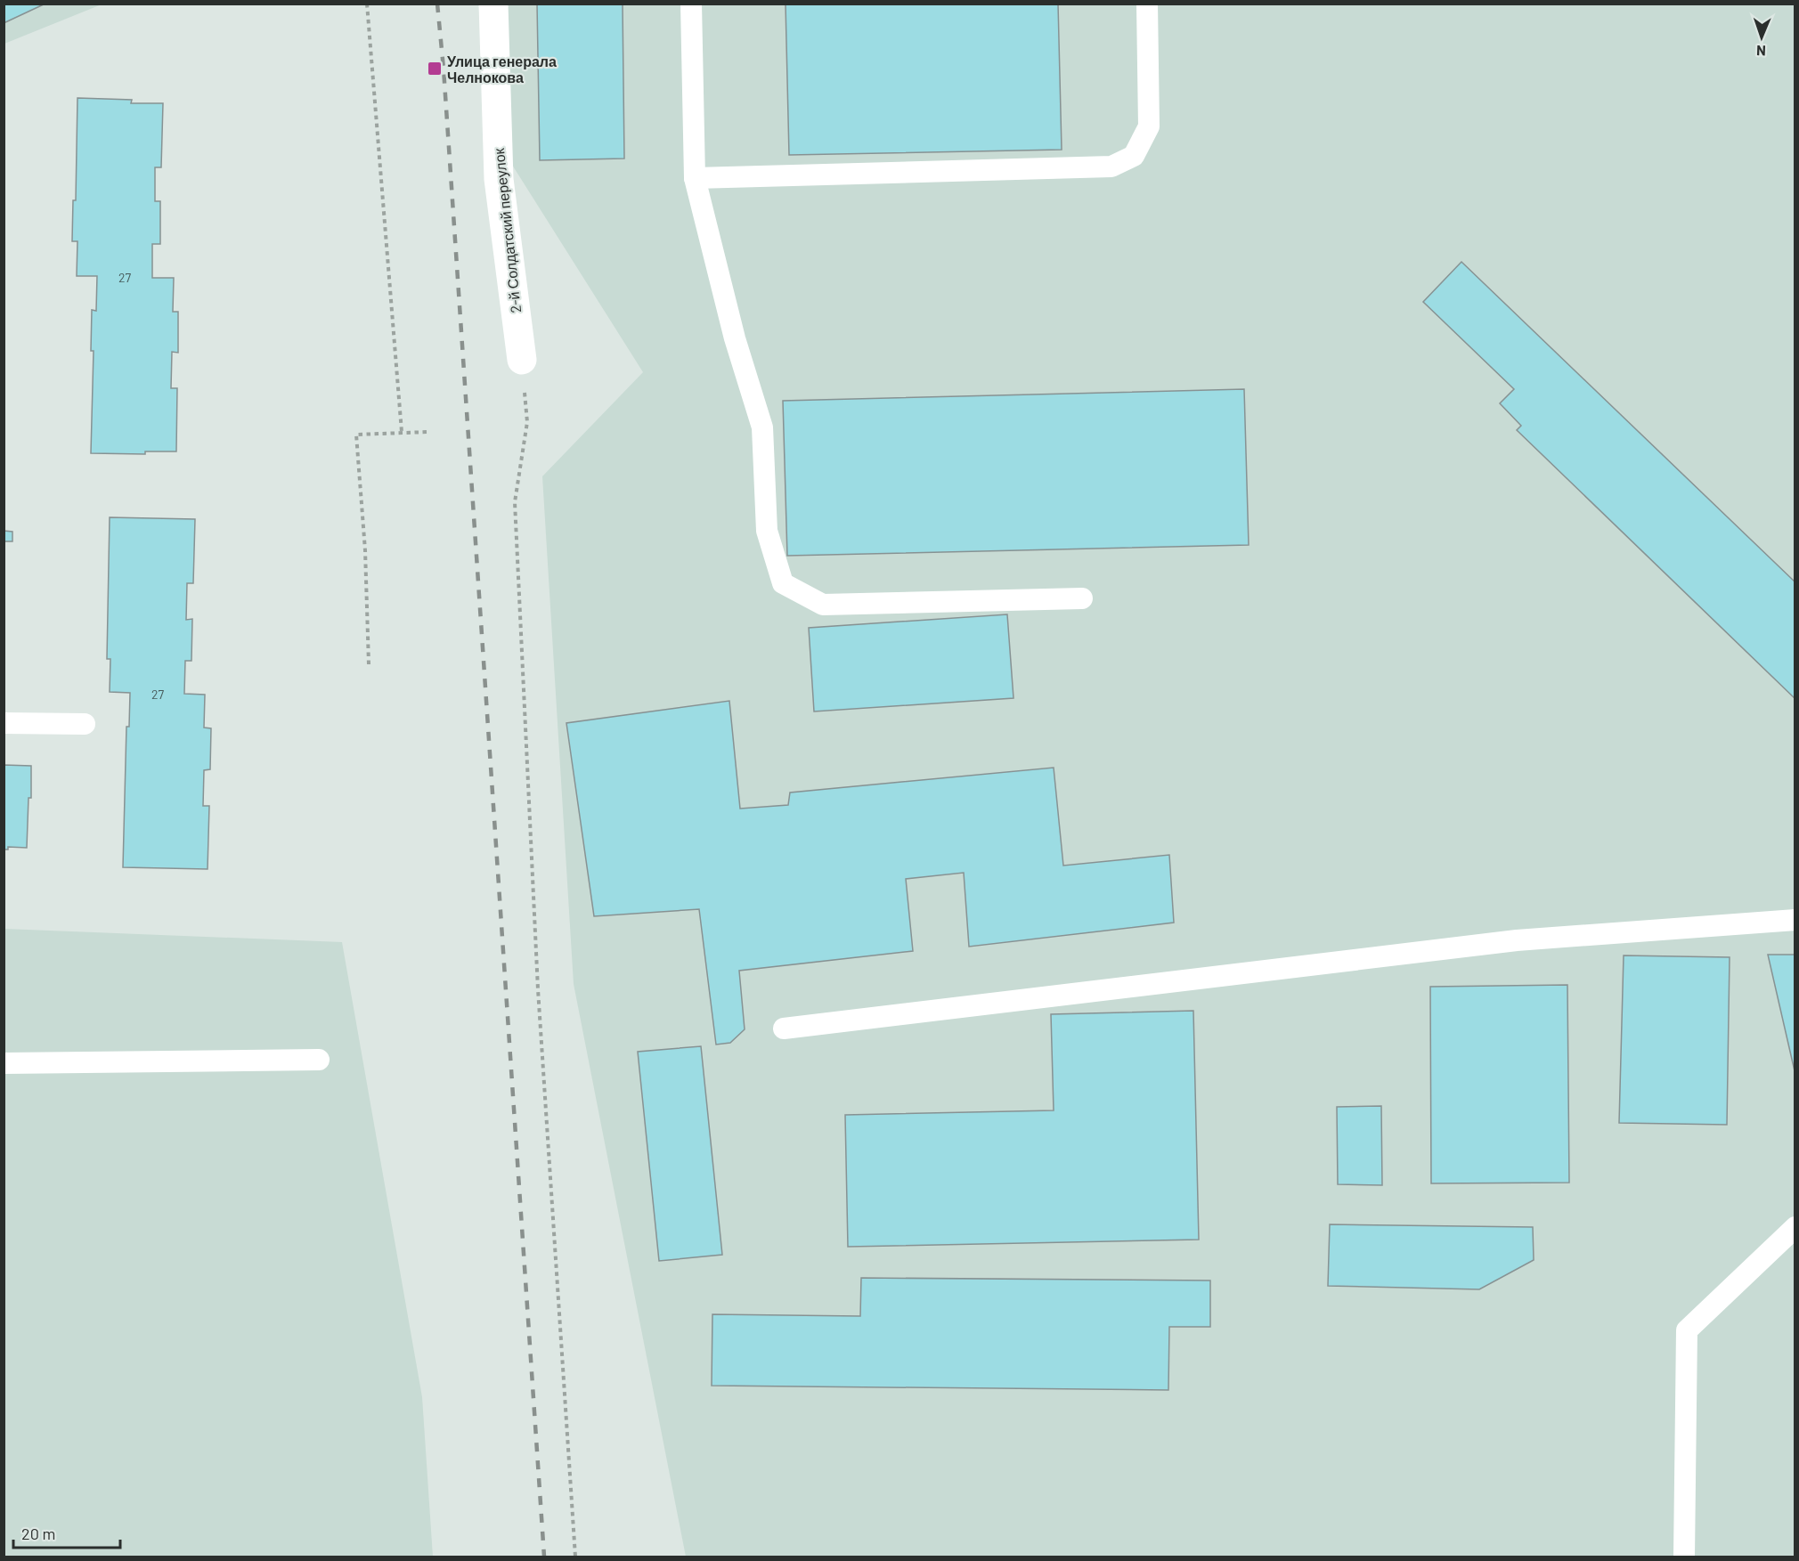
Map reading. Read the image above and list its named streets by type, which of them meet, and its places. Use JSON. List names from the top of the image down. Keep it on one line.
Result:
{"streets":{"street":["2-й Солдатский переулок"]},"places":{"transit":["Улица генерала Челнокова"]},"house_numbers":["27","27"],"scale_bar":"20 m","north":"bottom"}
